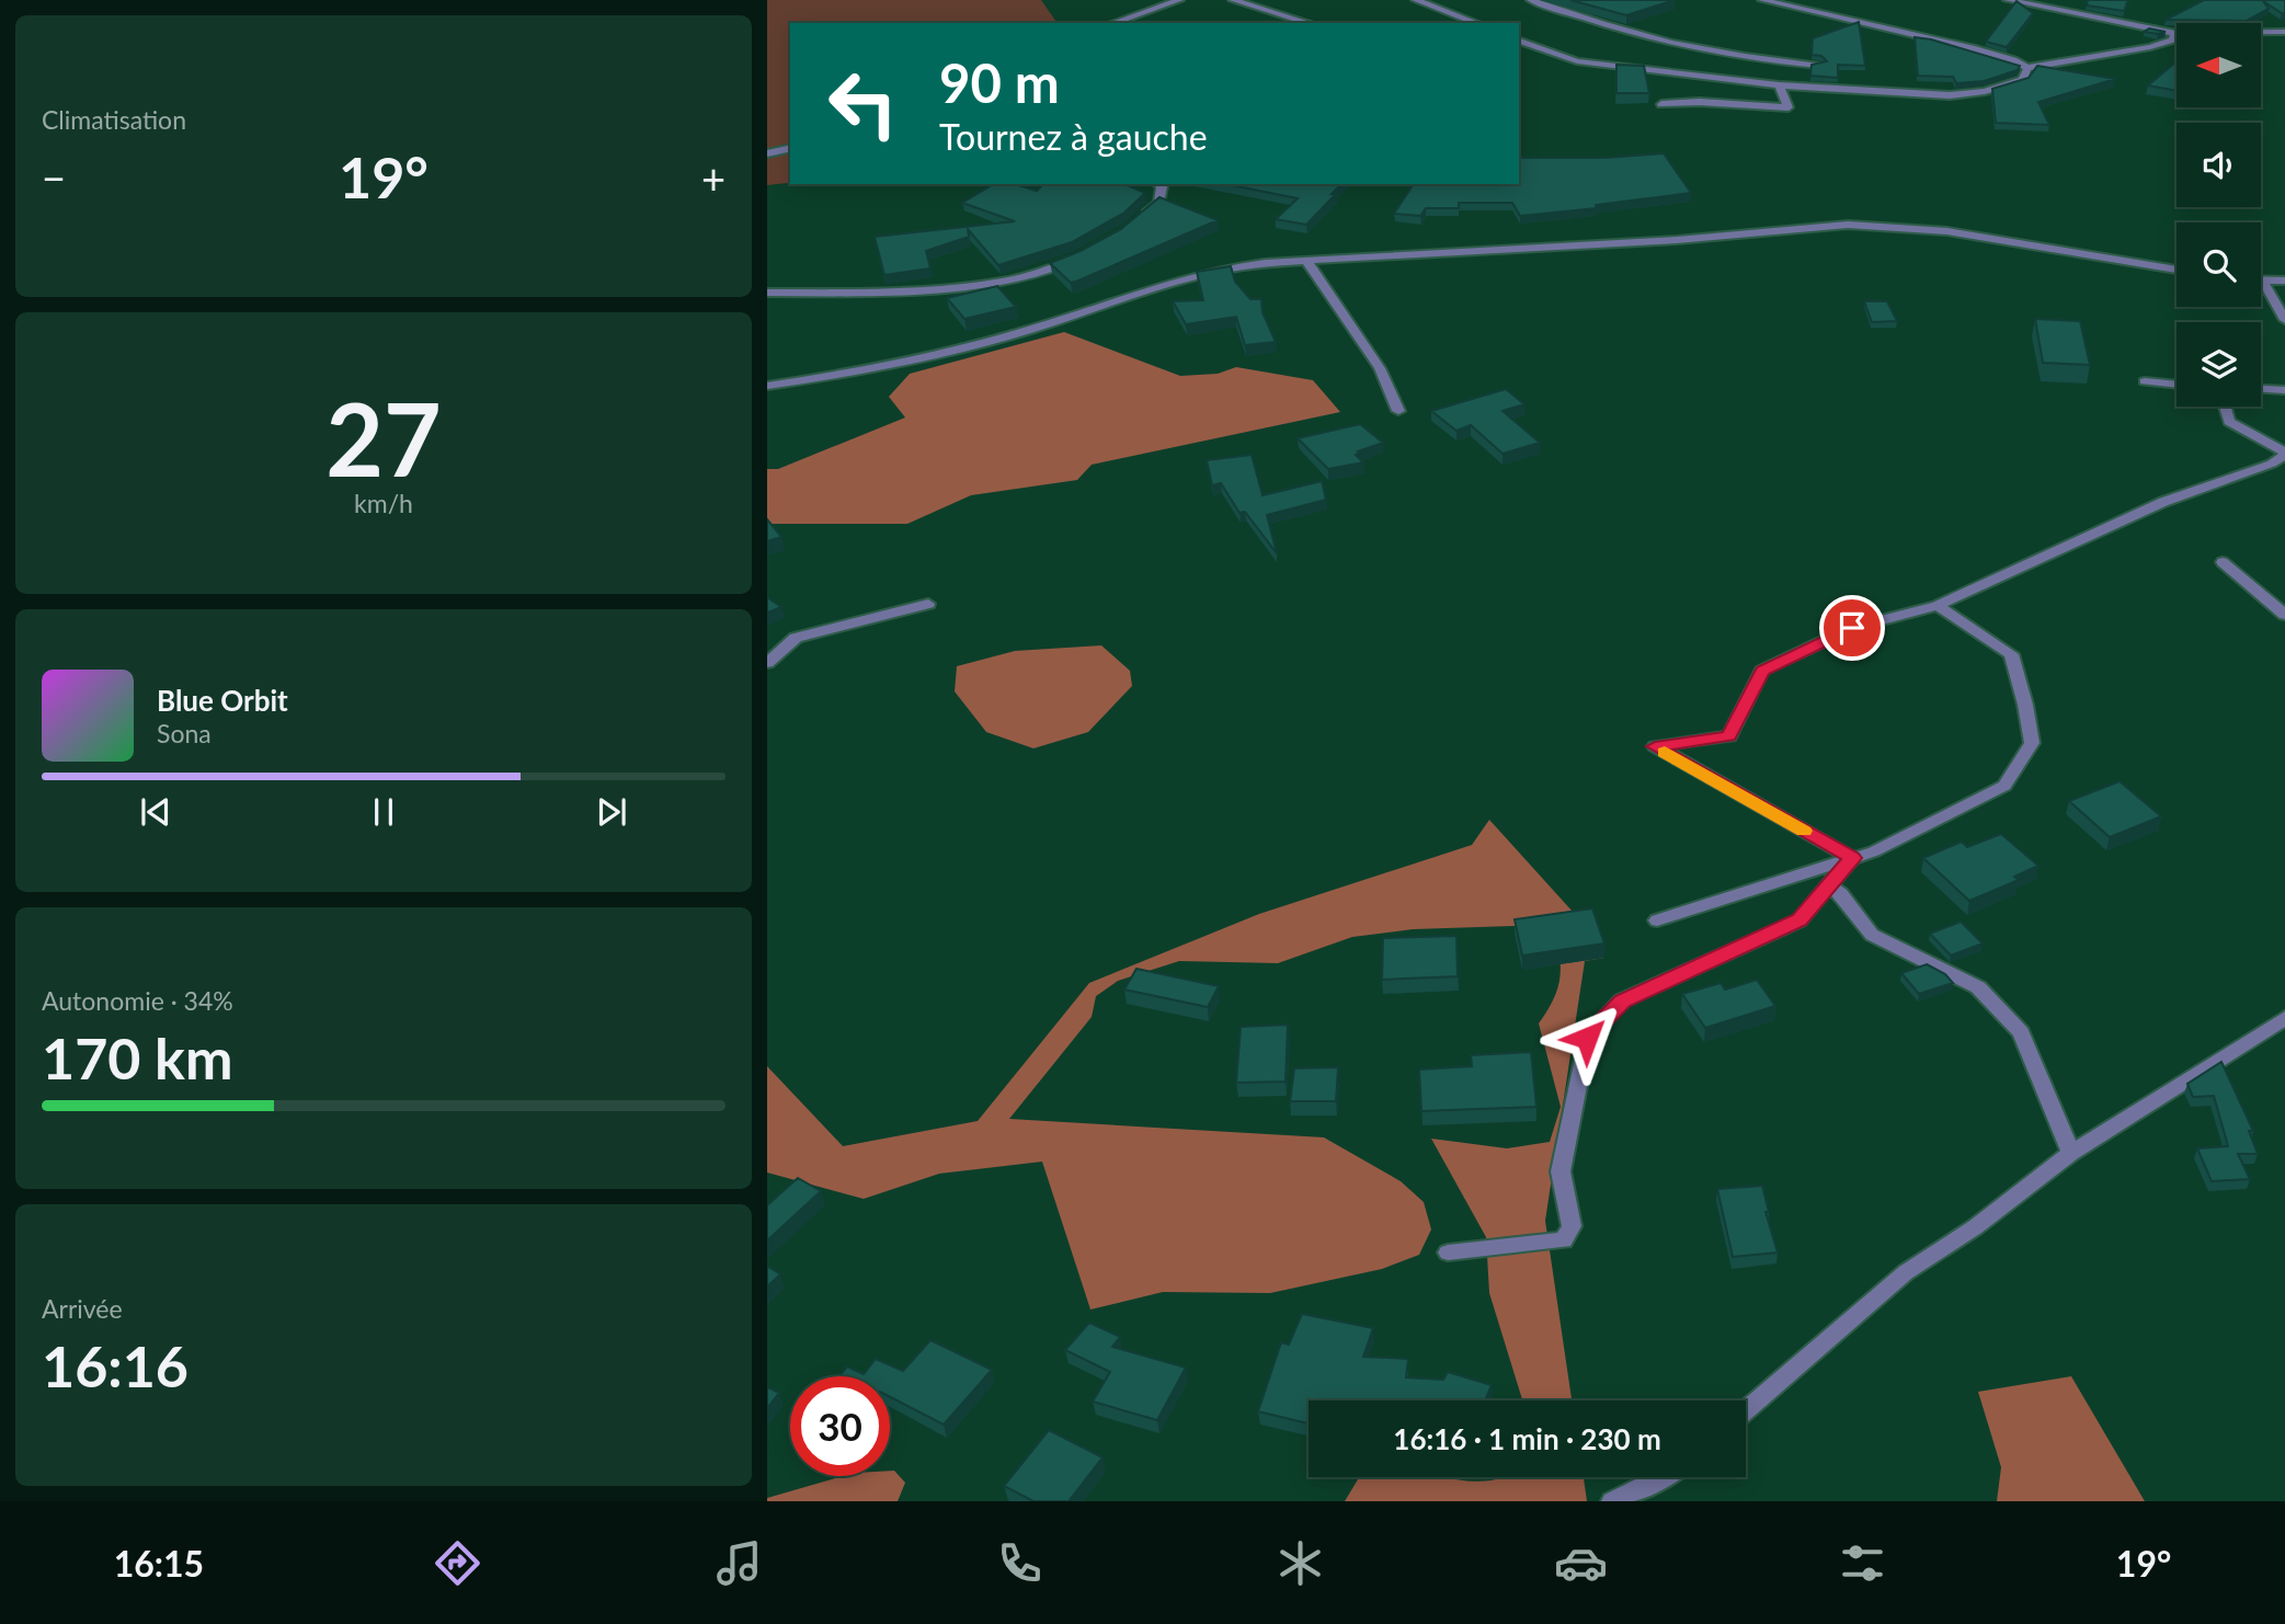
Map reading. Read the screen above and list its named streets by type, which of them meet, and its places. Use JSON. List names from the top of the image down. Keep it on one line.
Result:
{"north":"left","page":{"tile":["Climatisation",["27","km/h"],["Autonomie · 34%","170 km"],["Arrivée","16:16"]],"turn":["90 m","Tournez à gauche"],"heat":["−","19°","+"],"song":["Blue Orbit","Sona"],"limit":"30","trip":"16:16 · 1 min · 230 m","tabs":["16:15","19°"]}}
